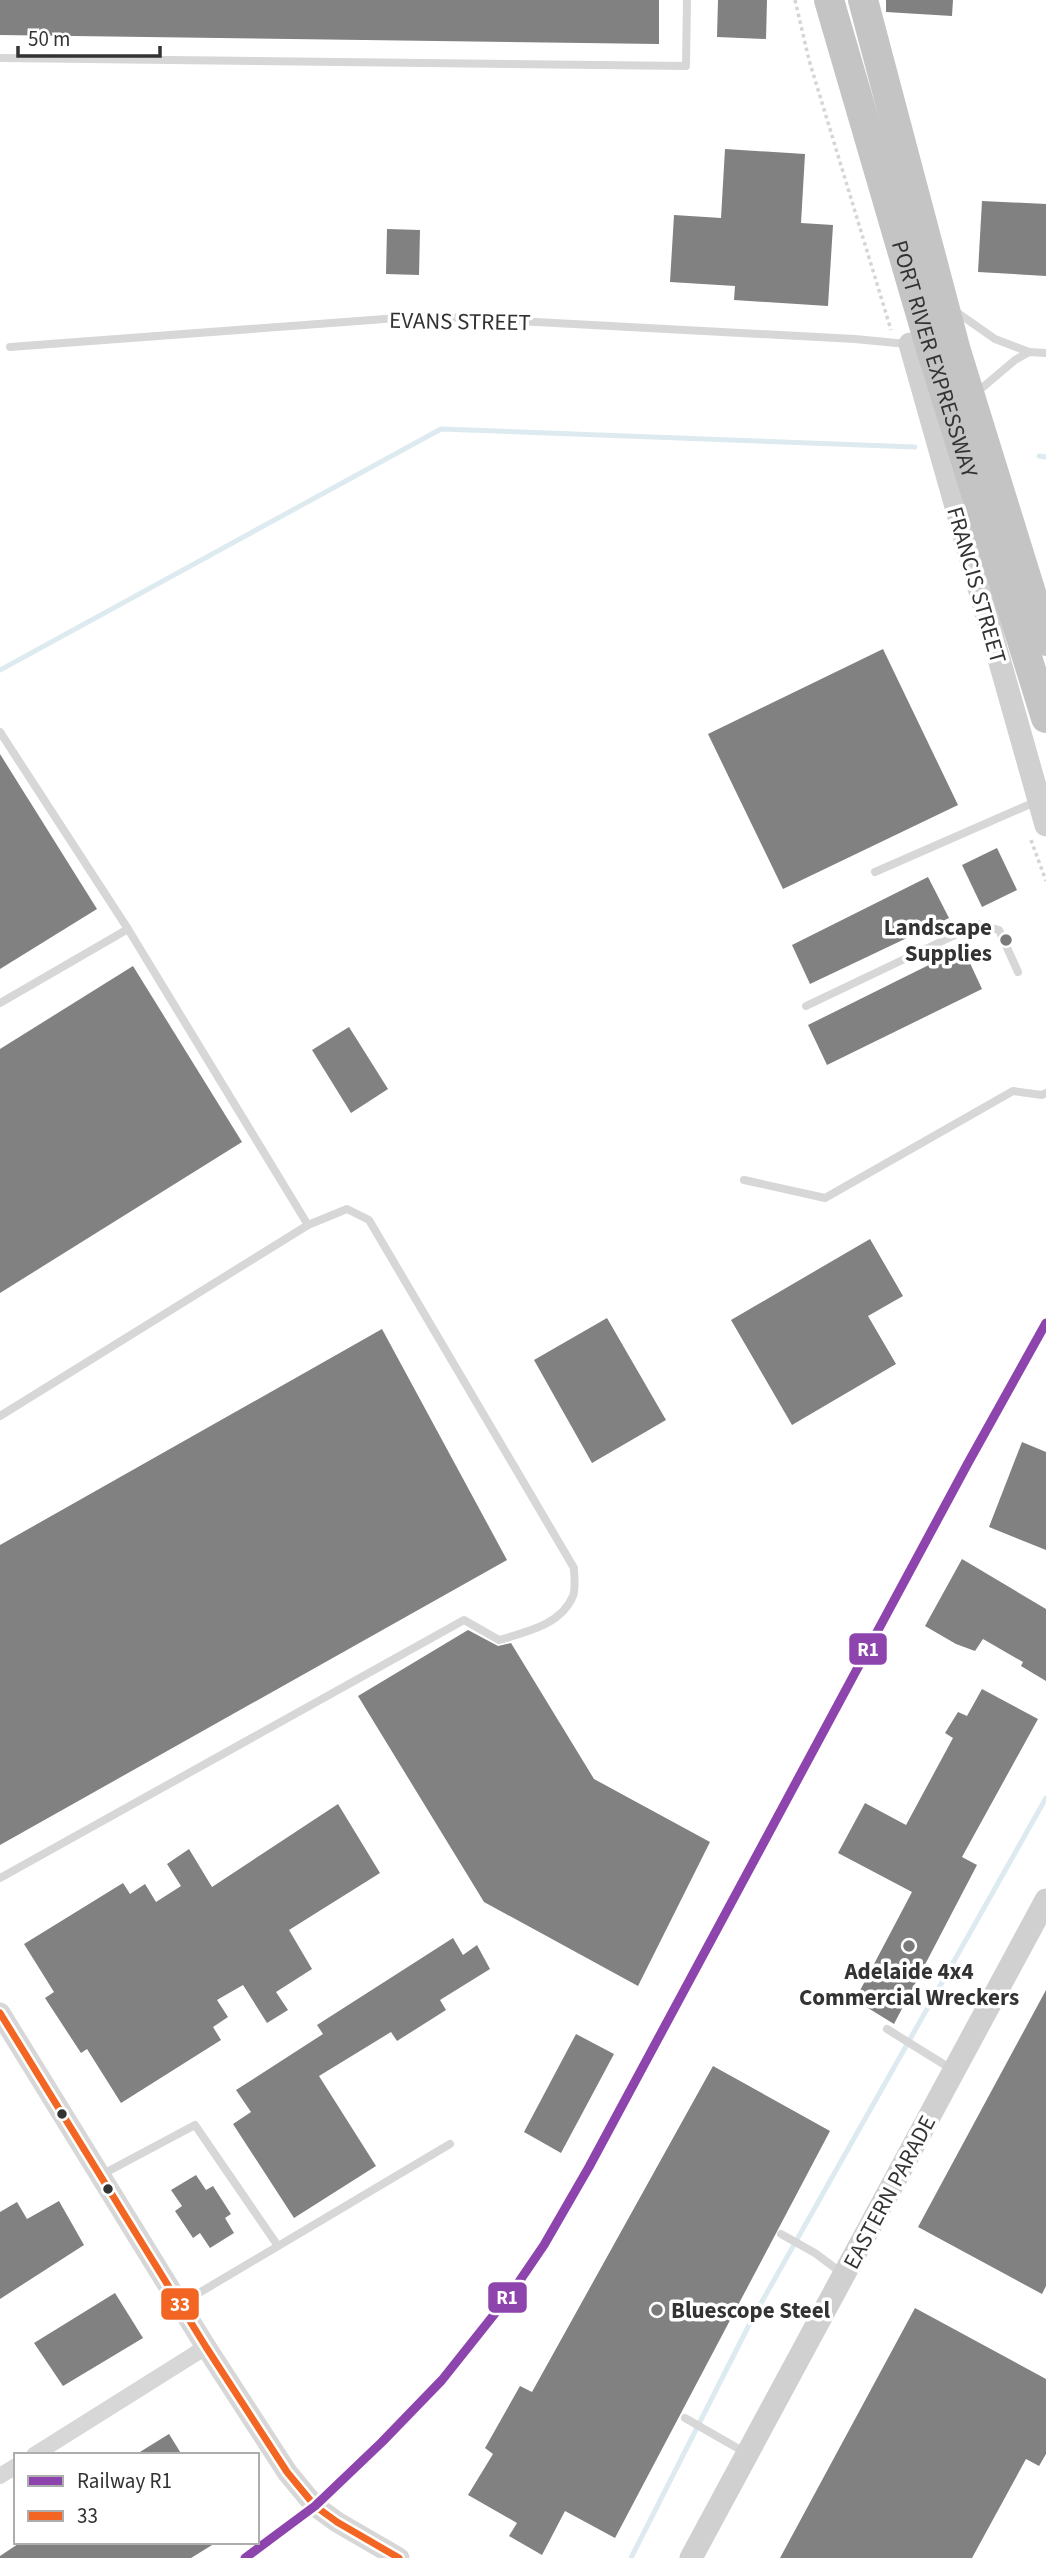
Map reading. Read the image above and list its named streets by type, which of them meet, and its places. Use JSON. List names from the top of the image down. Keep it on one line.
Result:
{"streets":{"highway":["PORT RIVER EXPRESSWAY"],"main road":["FRANCIS STREET","EASTERN PARADE"],"lane":["EVANS STREET"]},"crossings":[["EVANS STREET","FRANCIS STREET"]],"places":["Landscape Supplies","Adelaide 4x4 Commercial Wreckers","Bluescope Steel"],"lines":["rail line R1","transit line 33"],"legend":["Railway R1","33"],"scale_bar":"50 m"}
